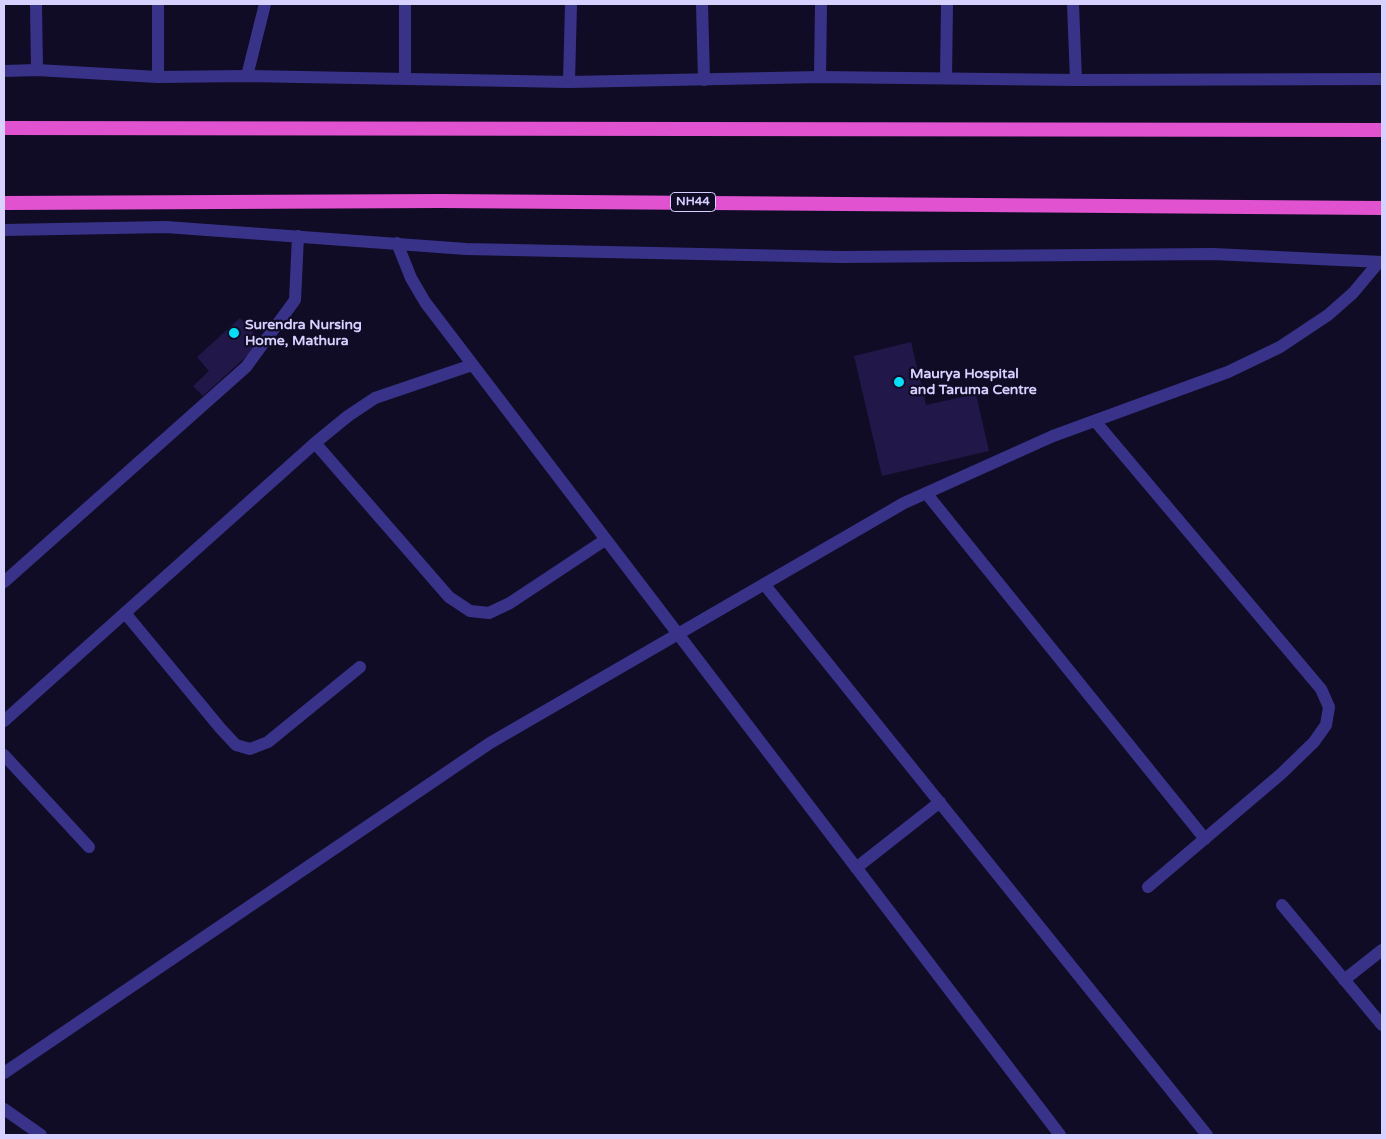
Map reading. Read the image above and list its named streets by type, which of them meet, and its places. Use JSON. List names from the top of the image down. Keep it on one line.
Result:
{"streets":{"highway":["NH44"]},"places":["Surendra Nursing Home, Mathura","Maurya Hospital and Taruma Centre"]}
